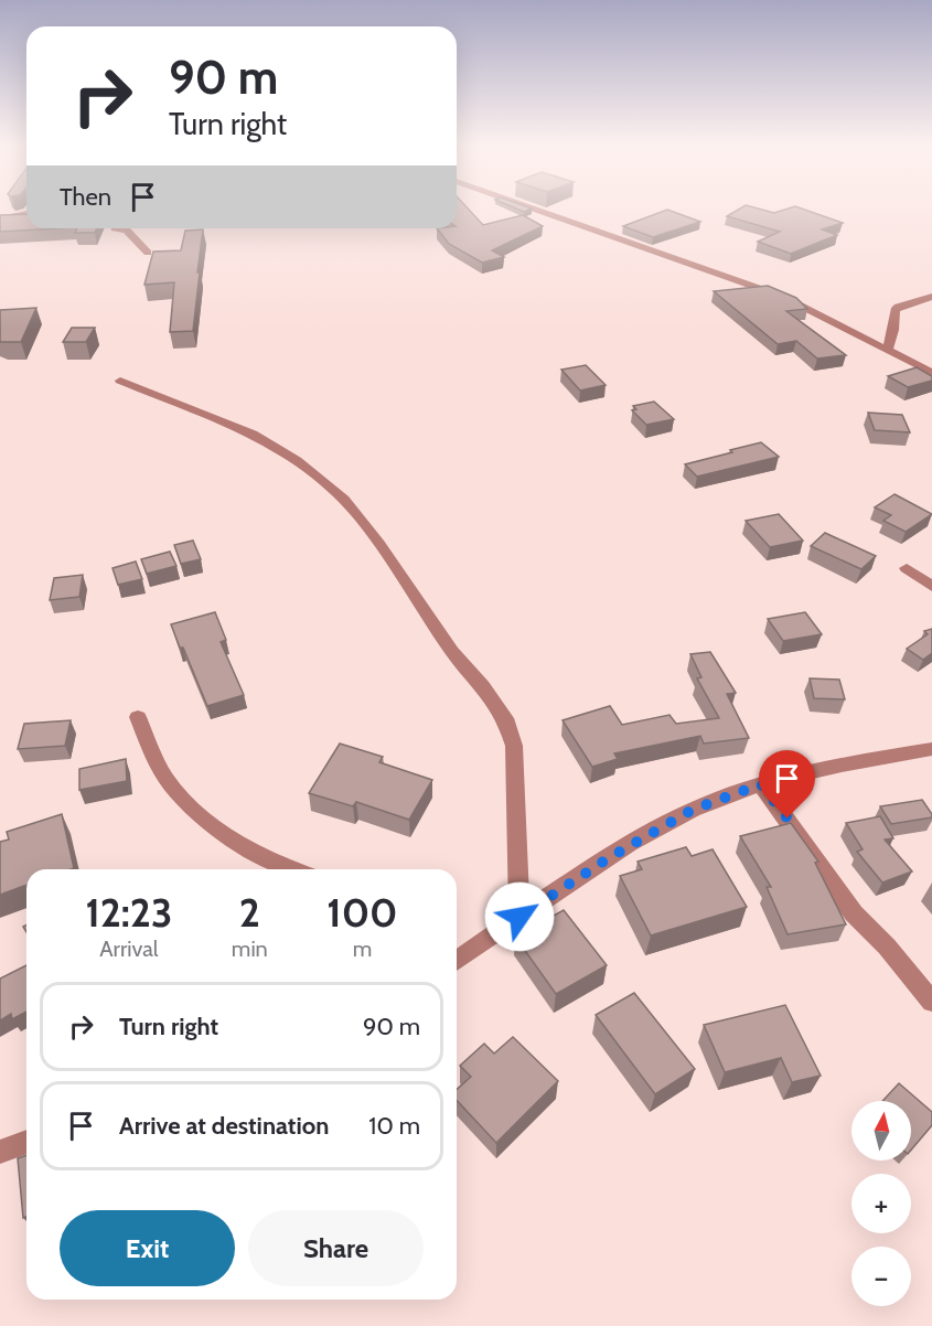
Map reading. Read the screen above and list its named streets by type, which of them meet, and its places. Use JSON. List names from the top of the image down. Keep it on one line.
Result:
{"north":"top","page":{"turn":["90 m","Turn right"],"then":"Then","eta":["12:23","Arrival","2","min","100","m"],"list":[{"name":"Turn right","value":"90 m"},{"name":"Arrive at destination","value":"10 m"}],"map_buttons":["+","−"],"buttons":["Exit","Share"]}}
